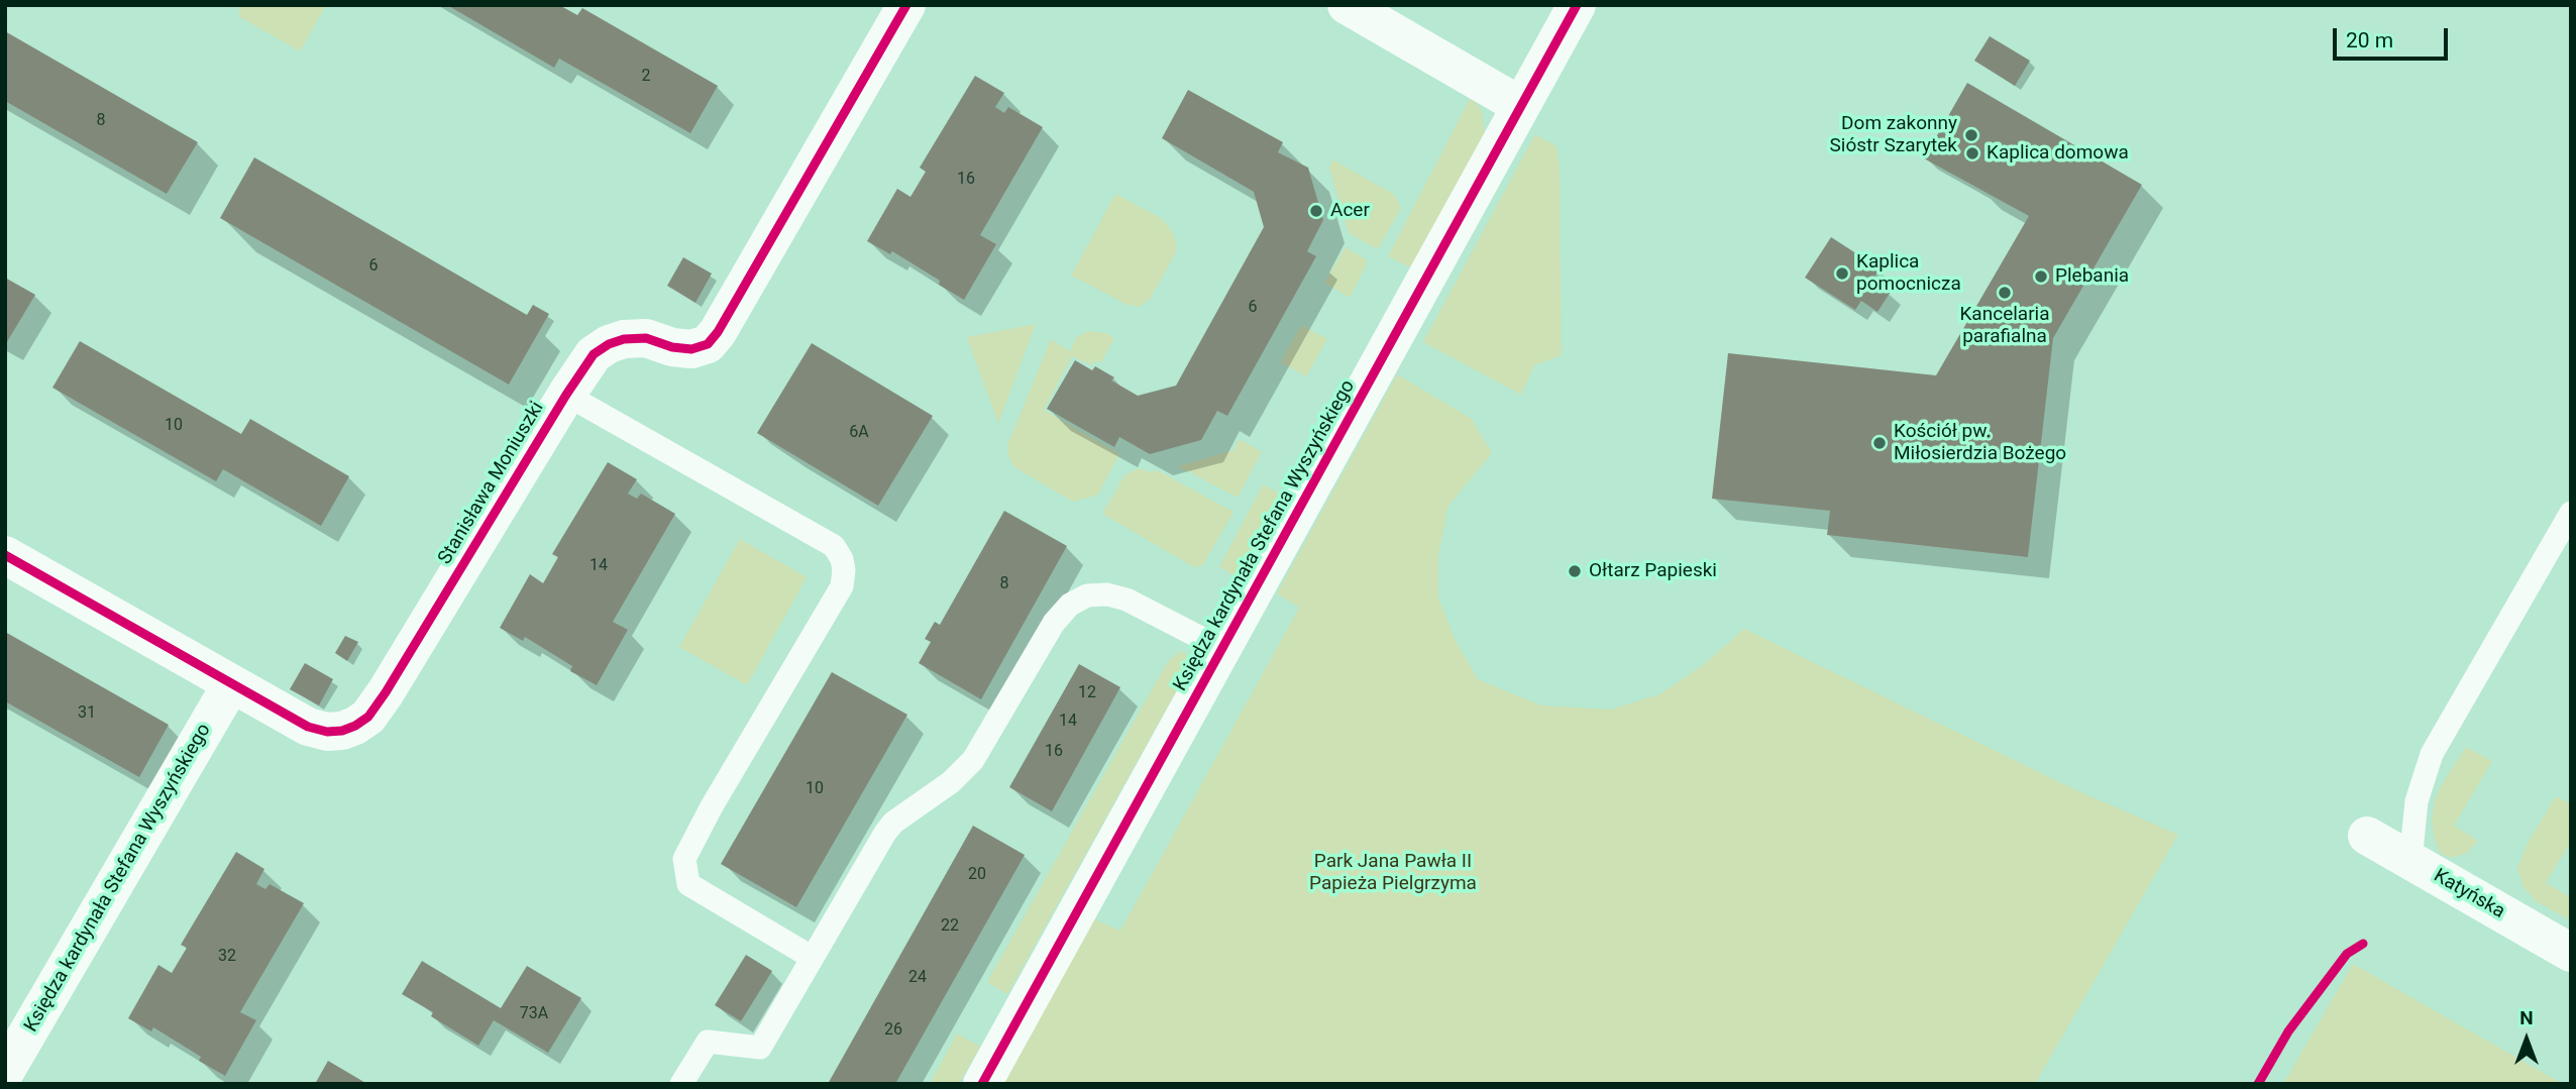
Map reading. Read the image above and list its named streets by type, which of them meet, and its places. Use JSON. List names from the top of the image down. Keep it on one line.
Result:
{"streets":{"street":["Stanisława Moniuszki","Księdza kardynała Stefana Wyszyńskiego","Katyńska"]},"crossings":[["Stanisława Moniuszki","Księdza kardynała Stefana Wyszyńskiego"]],"parks":["Park Jana Pawła II Papieża Pielgrzyma"],"places":["Dom zakonny Sióstr Szarytek","Kaplica domowa","Acer","Kaplica pomocnicza","Plebania","Kancelaria parafialna","Kościół pw. Miłosierdzia Bożego","Ołtarz Papieski"],"house_numbers":["2","8","16","6","6","10","6A","14","8","12","31","14","16","10","20","22","32","24","73A","26"],"scale_bar":"20 m","north":"top"}
